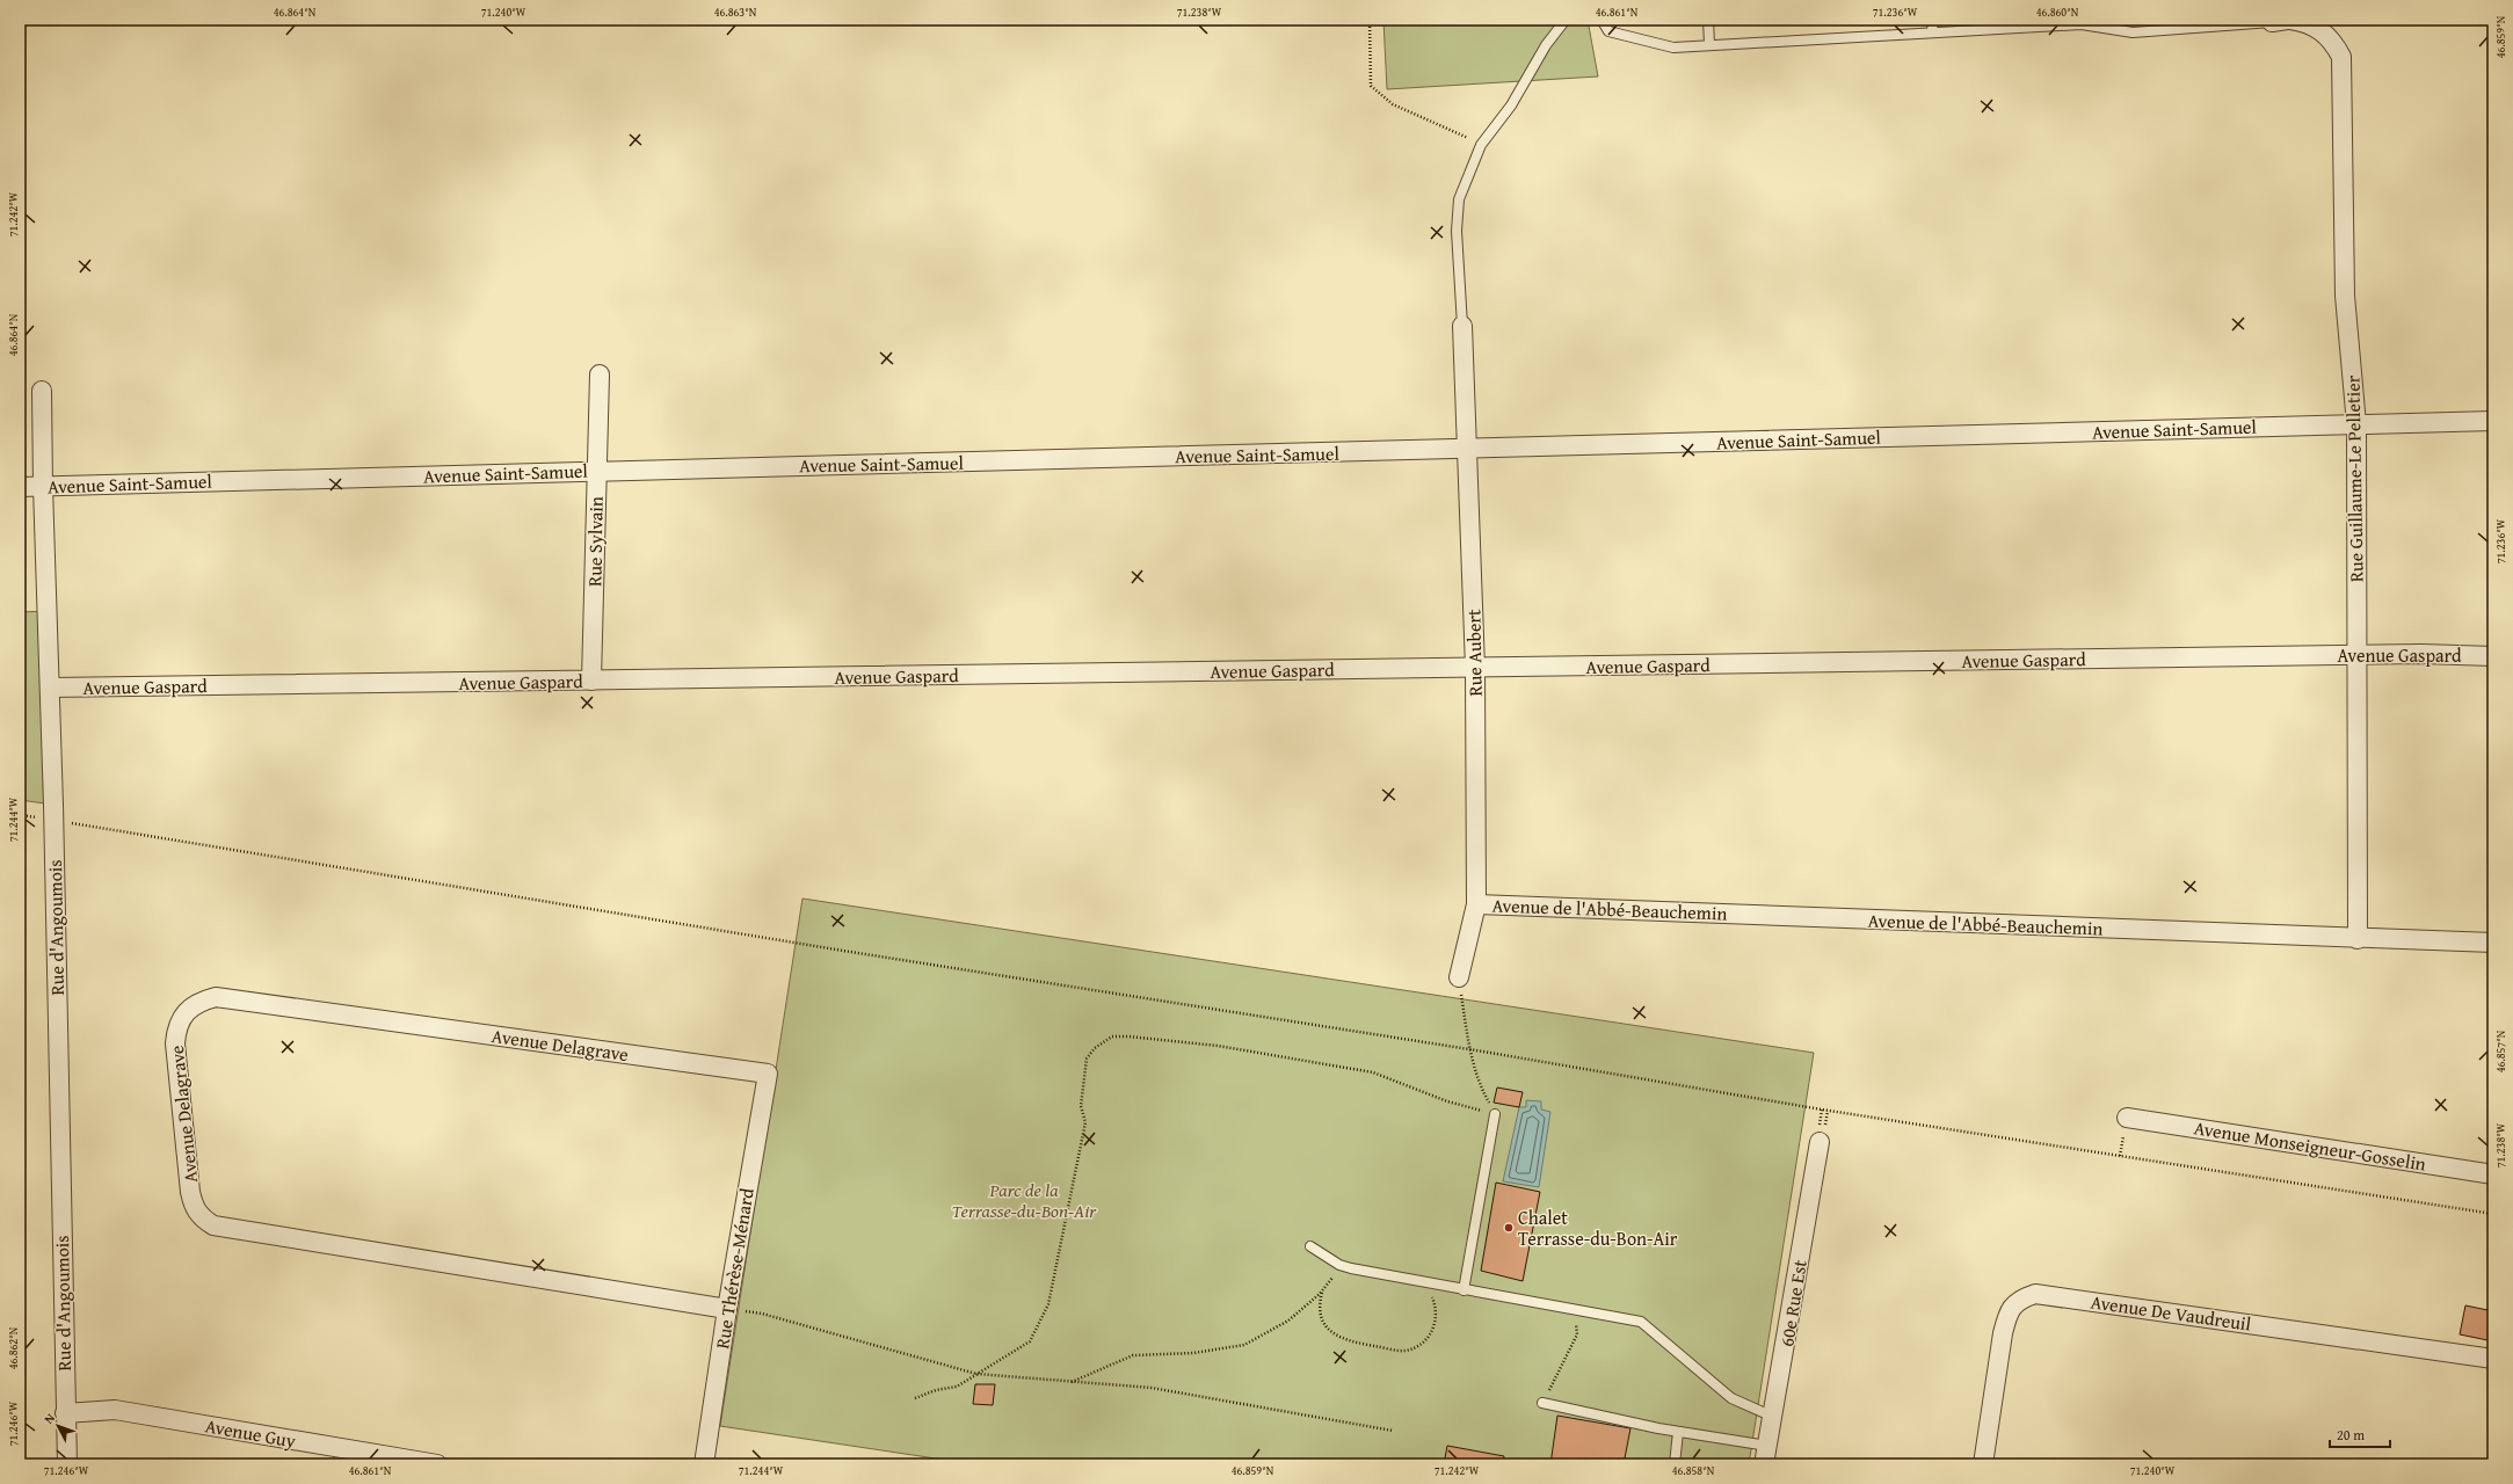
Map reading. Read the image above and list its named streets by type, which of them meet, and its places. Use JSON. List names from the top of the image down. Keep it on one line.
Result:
{"streets":{"street":["Avenue Saint-Samuel","Rue Guillaume-Le Pelletier","Rue Sylvain","Rue Aubert","Avenue Gaspard","Avenue de l'Abbé-Beauchemin","Rue d'Angoumois","Avenue Delagrave","Avenue Monseigneur-Gosselin","Rue Thérèse-Ménard","60e Rue Est","Avenue De Vaudreuil","Avenue Guy"]},"crossings":[["Avenue Saint-Samuel","Rue Guillaume-Le Pelletier"],["Avenue Saint-Samuel","Rue Sylvain"],["Avenue Saint-Samuel","Rue Aubert"],["Avenue Saint-Samuel","Rue d'Angoumois"],["Rue Guillaume-Le Pelletier","Avenue Gaspard"],["Rue Guillaume-Le Pelletier","Avenue de l'Abbé-Beauchemin"],["Rue Sylvain","Avenue Gaspard"],["Rue Aubert","Avenue Gaspard"],["Rue Aubert","Avenue de l'Abbé-Beauchemin"],["Avenue Gaspard","Rue d'Angoumois"],["Rue d'Angoumois","Avenue Guy"],["Avenue Delagrave","Rue Thérèse-Ménard"]],"parks":["Parc de la Terrasse-du-Bon-Air"],"places":["Chalet Terrasse-du-Bon-Air"],"scale_bar":"20 m","north":"top left","coordinates":["46.864°N","71.240°W","46.863°N","71.238°W","46.861°N","71.236°W","46.860°N","46.859°N","71.242°W","71.244°W","46.857°N","46.862°N","71.246°W","46.858°N"]}
